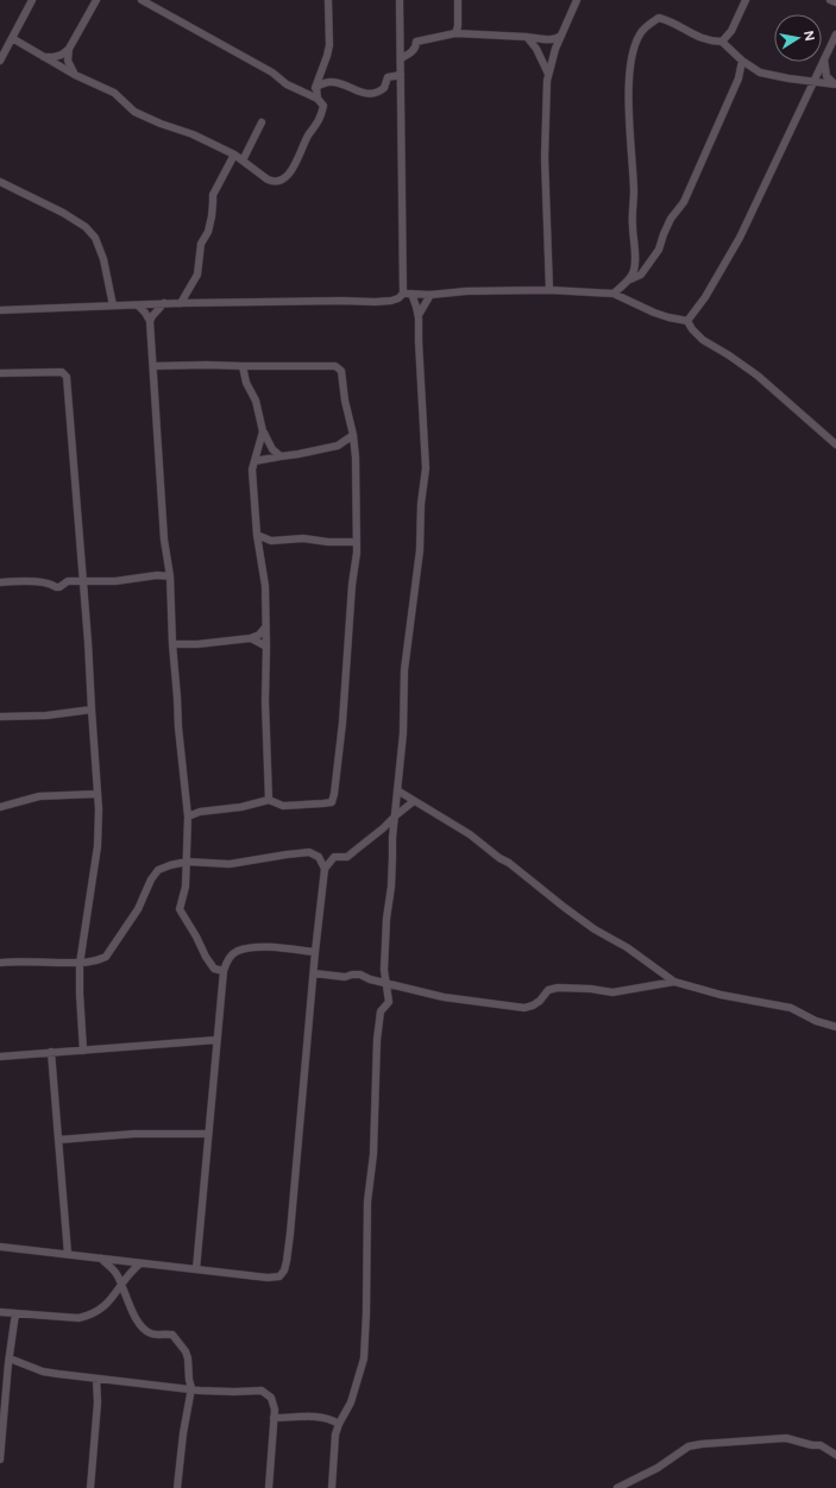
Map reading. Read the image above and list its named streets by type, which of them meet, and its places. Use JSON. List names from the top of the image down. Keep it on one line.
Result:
{"north":"right"}
